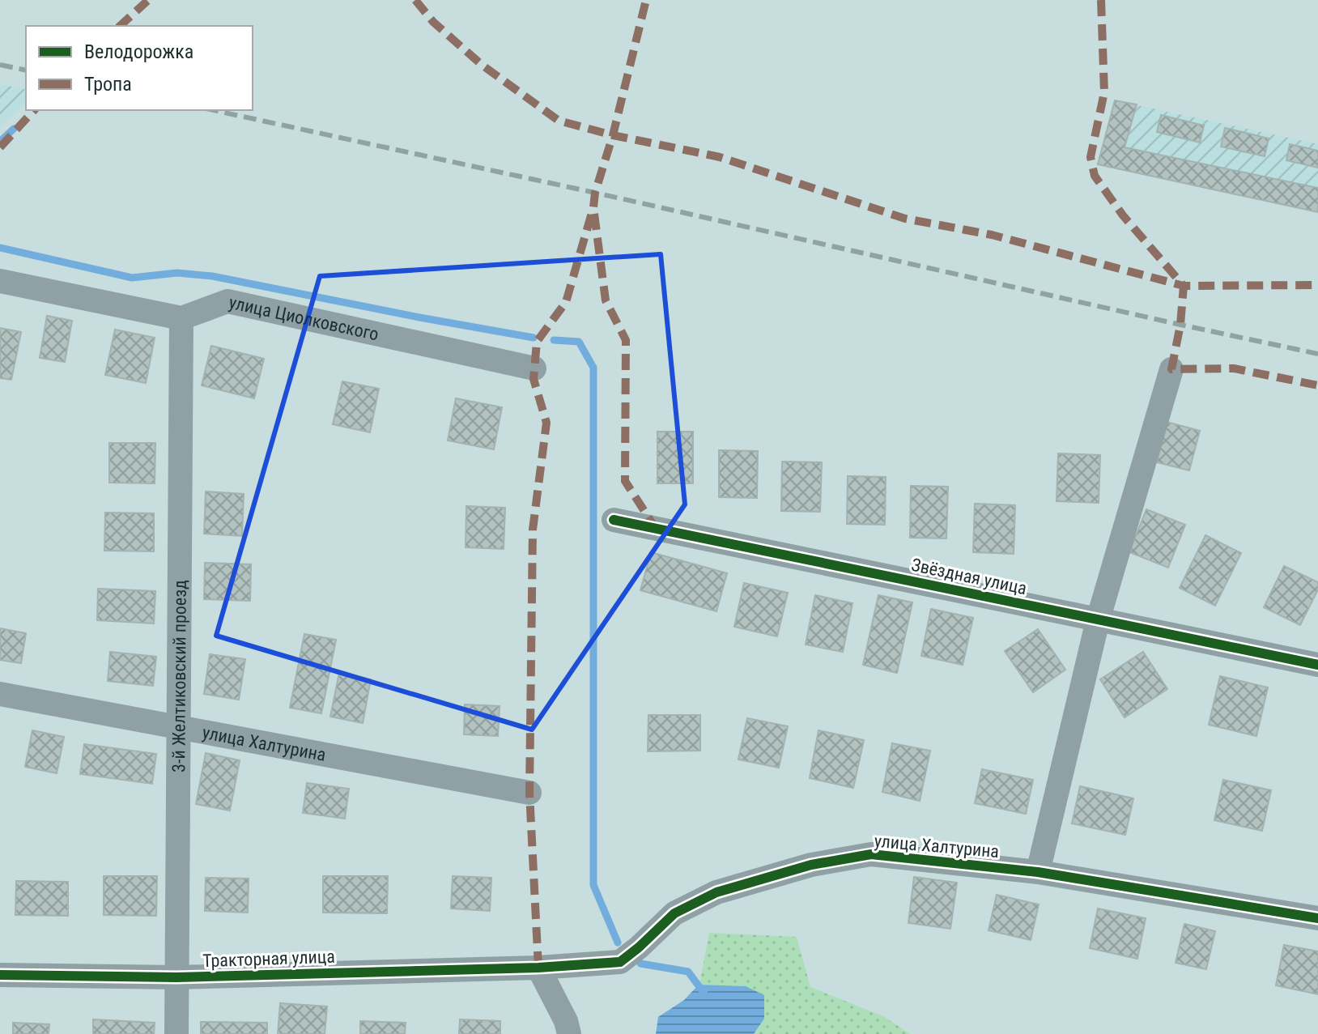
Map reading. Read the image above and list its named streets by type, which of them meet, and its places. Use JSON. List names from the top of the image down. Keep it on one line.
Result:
{"streets":{"street":["улица Циолковского","Звёздная улица","3-й Желтиковский проезд","улица Халтурина","Тракторная улица"]},"crossings":[["улица Циолковского","3-й Желтиковский проезд"],["3-й Желтиковский проезд","улица Халтурина"],["3-й Желтиковский проезд","Тракторная улица"],["улица Халтурина","Тракторная улица"]],"legend":["Велодорожка","Тропа"]}
